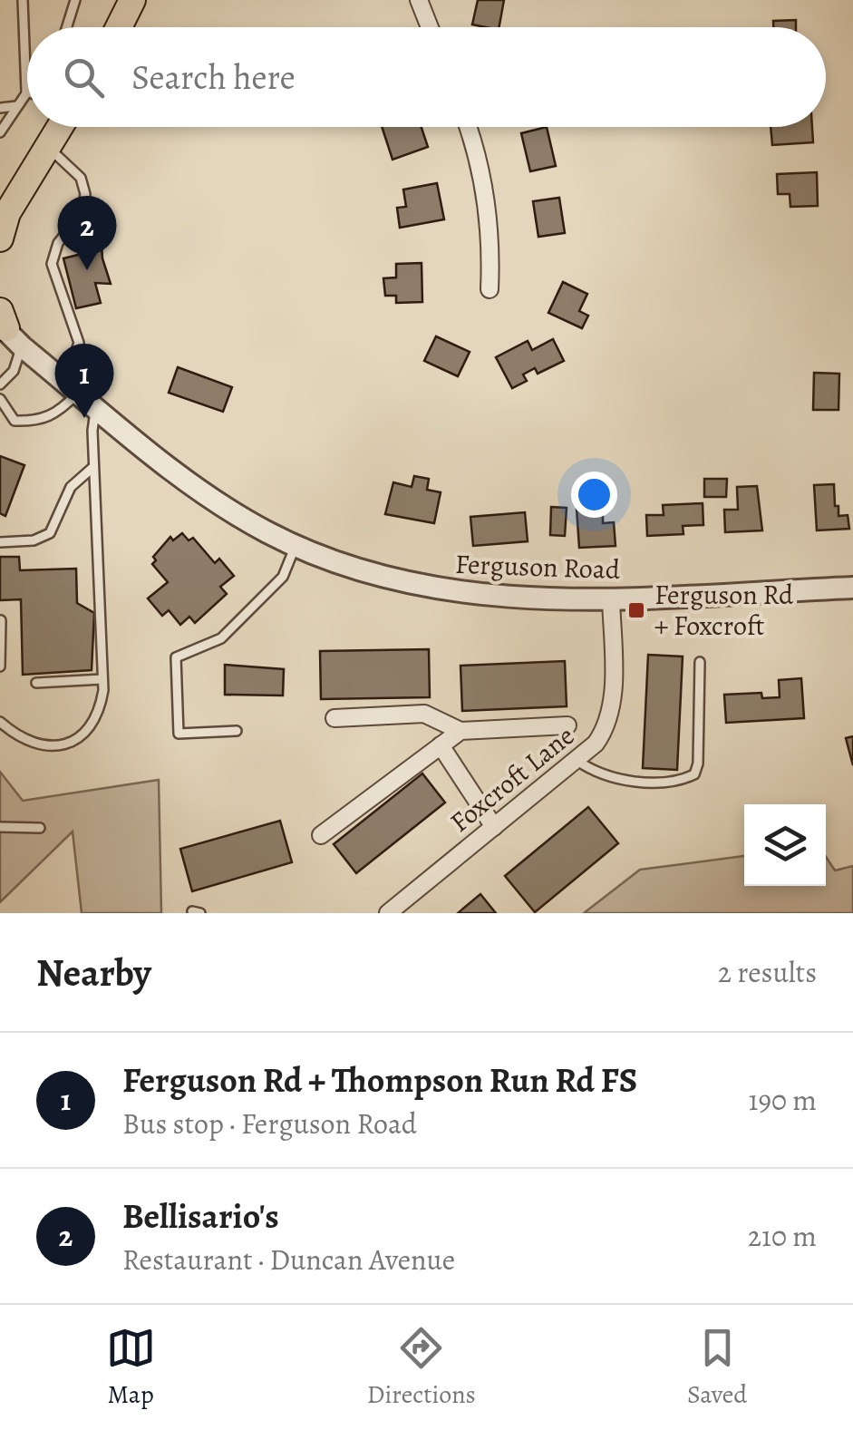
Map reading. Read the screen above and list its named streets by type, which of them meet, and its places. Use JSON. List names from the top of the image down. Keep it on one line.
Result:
{"streets":{"street":["Ferguson Road","Foxcroft Lane"]},"crossings":[["Ferguson Road","Foxcroft Lane"]],"places":{"transit":["Ferguson Rd + Foxcroft"]},"page":{"search":"Search here","pins":["2","1"],"heading":["Nearby","2 results"],"list":[{"mark":"1","name":"Ferguson Rd + Thompson Run Rd FS","note":"Bus stop · Ferguson Road","value":"190 m"},{"mark":"2","name":"Bellisario's","note":"Restaurant · Duncan Avenue","value":"210 m"}],"nav":["Map","Directions","Saved"]}}
